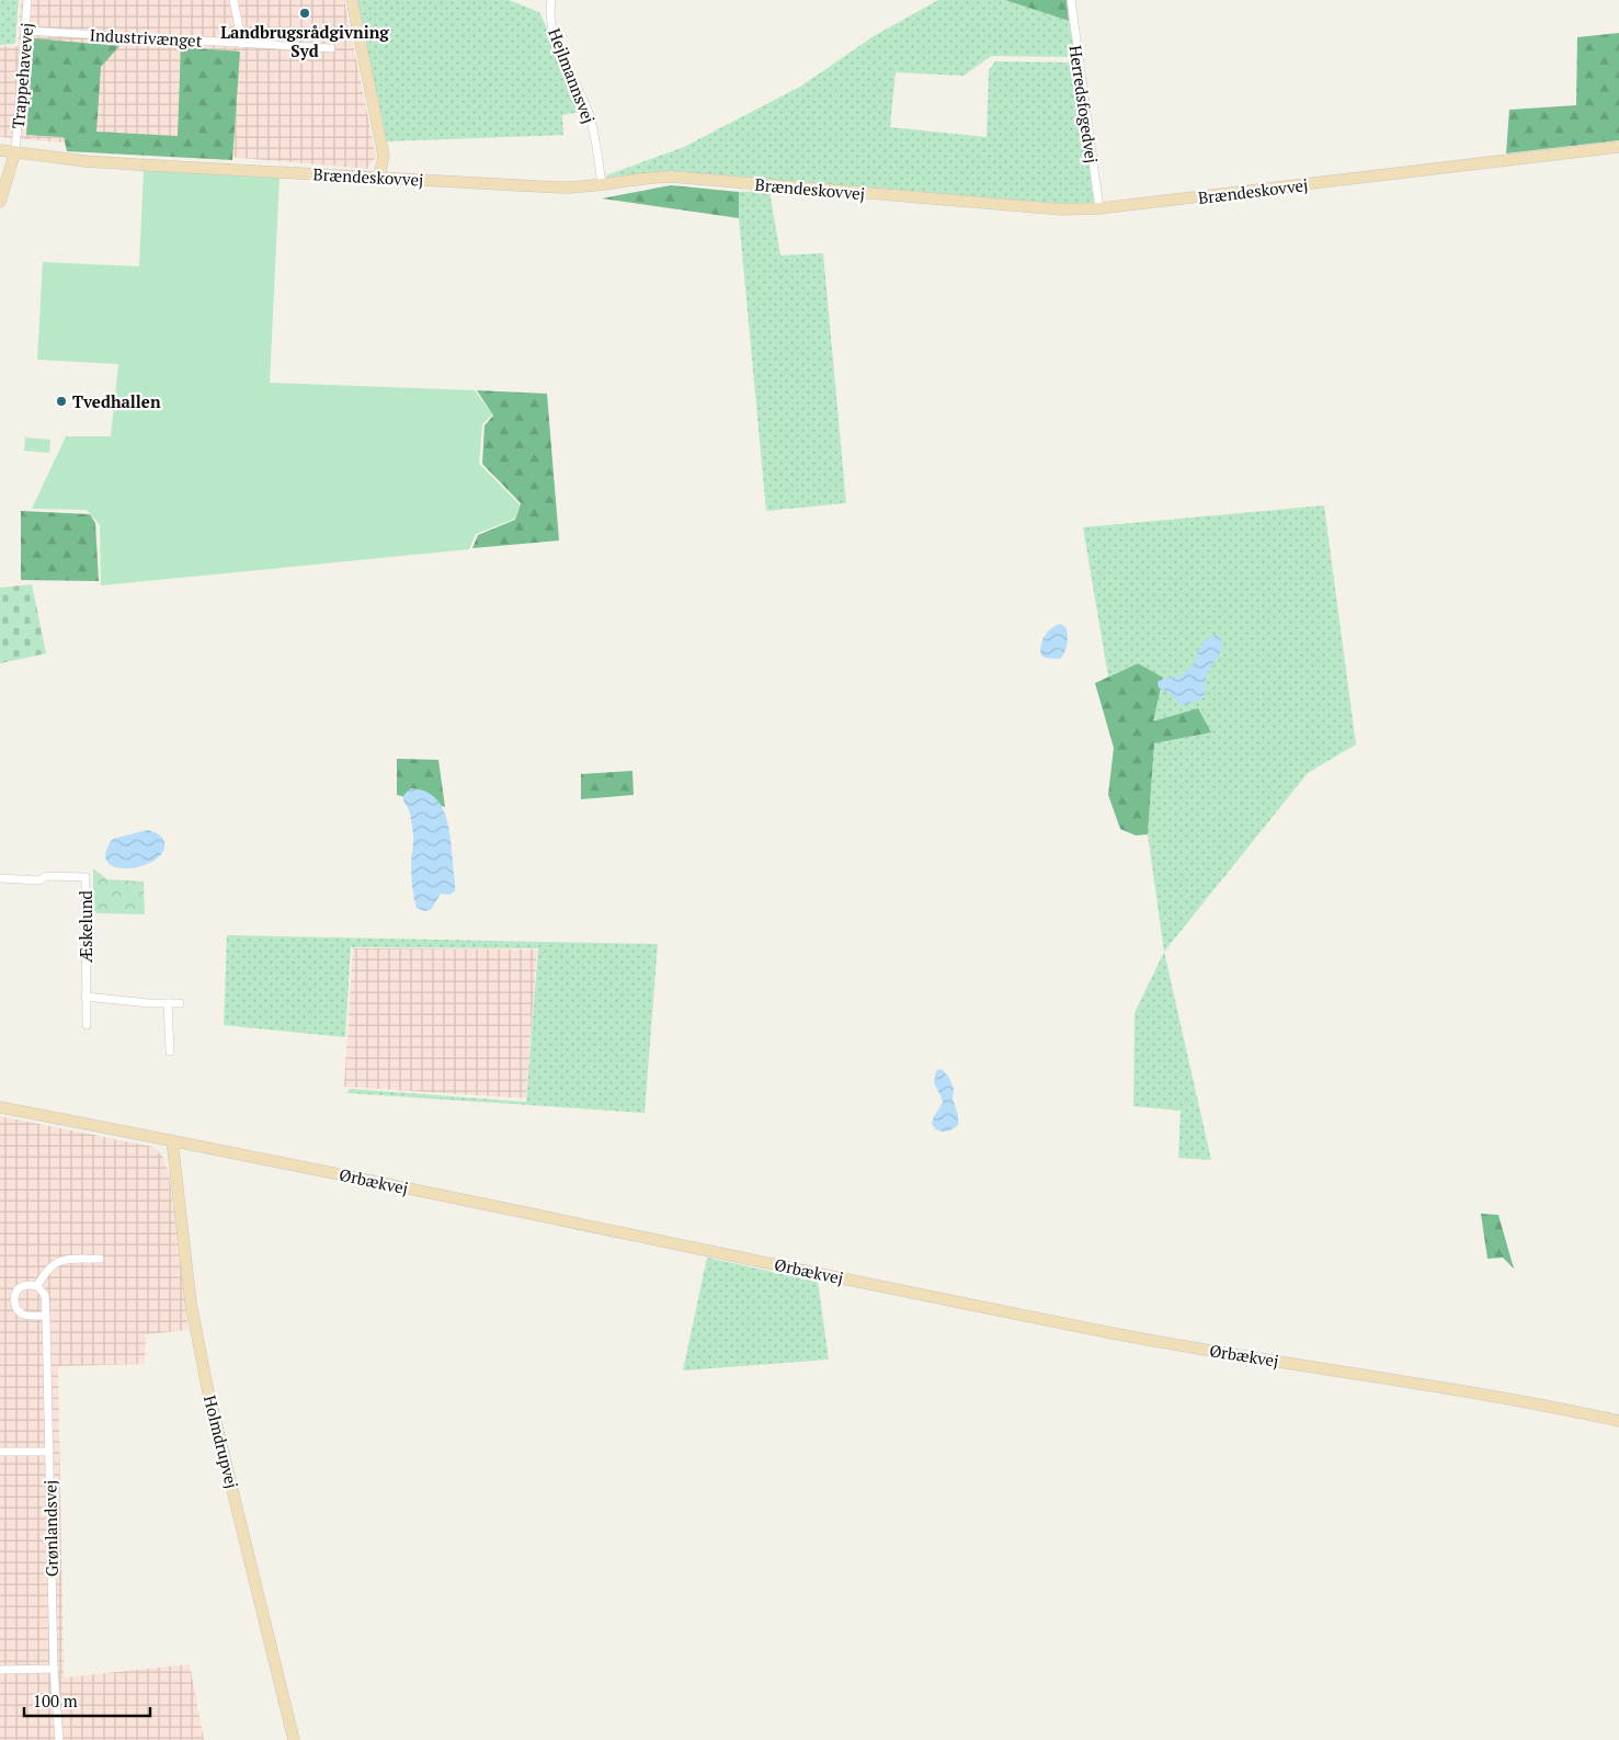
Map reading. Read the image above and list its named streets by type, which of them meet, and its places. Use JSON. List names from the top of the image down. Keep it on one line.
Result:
{"streets":{"street":["Industrivænget","Trappehavevej","Hejlmannsvej","Herredsfogedvej","Brændeskovvej","Æskelund","Ørbækvej","Holmdrupvej","Grønlandsvej"]},"crossings":[["Industrivænget","Trappehavevej"],["Trappehavevej","Brændeskovvej"],["Hejlmannsvej","Brændeskovvej"],["Herredsfogedvej","Brændeskovvej"],["Ørbækvej","Holmdrupvej"]],"places":["Landbrugsrådgivning Syd","Tvedhallen"],"scale_bar":"100 m"}
